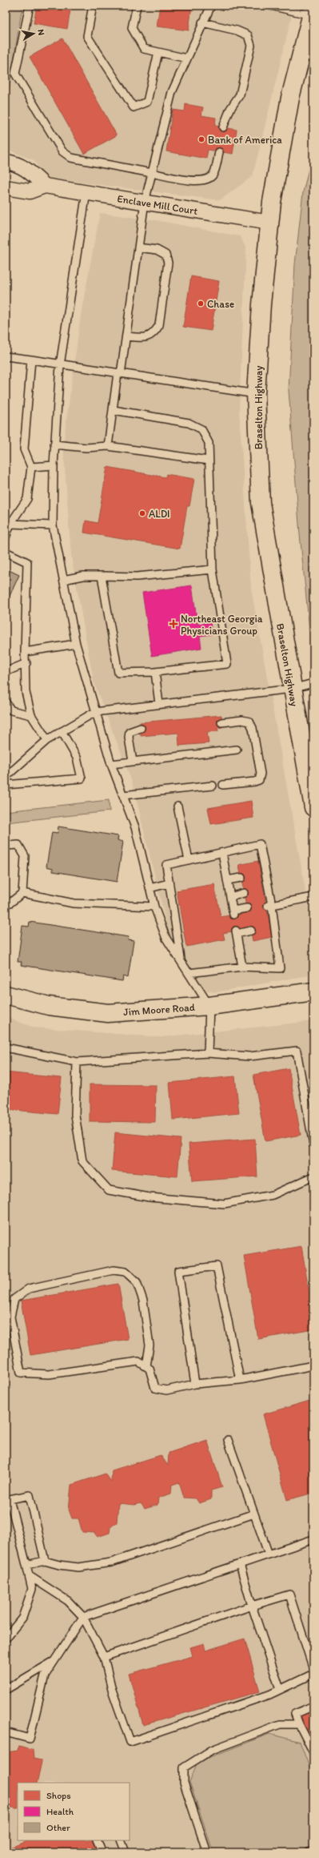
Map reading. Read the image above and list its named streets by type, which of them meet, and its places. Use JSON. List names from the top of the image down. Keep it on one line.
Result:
{"streets":{"main road":["Braselton Highway","Jim Moore Road"],"street":["Enclave Mill Court"]},"crossings":[["Enclave Mill Court","Braselton Highway"]],"places":{"other":["Bank of America","Chase","ALDI"],"health":["Northeast Georgia Physicians Group"]},"legend":["Shops","Health","Other"],"north":"right"}
